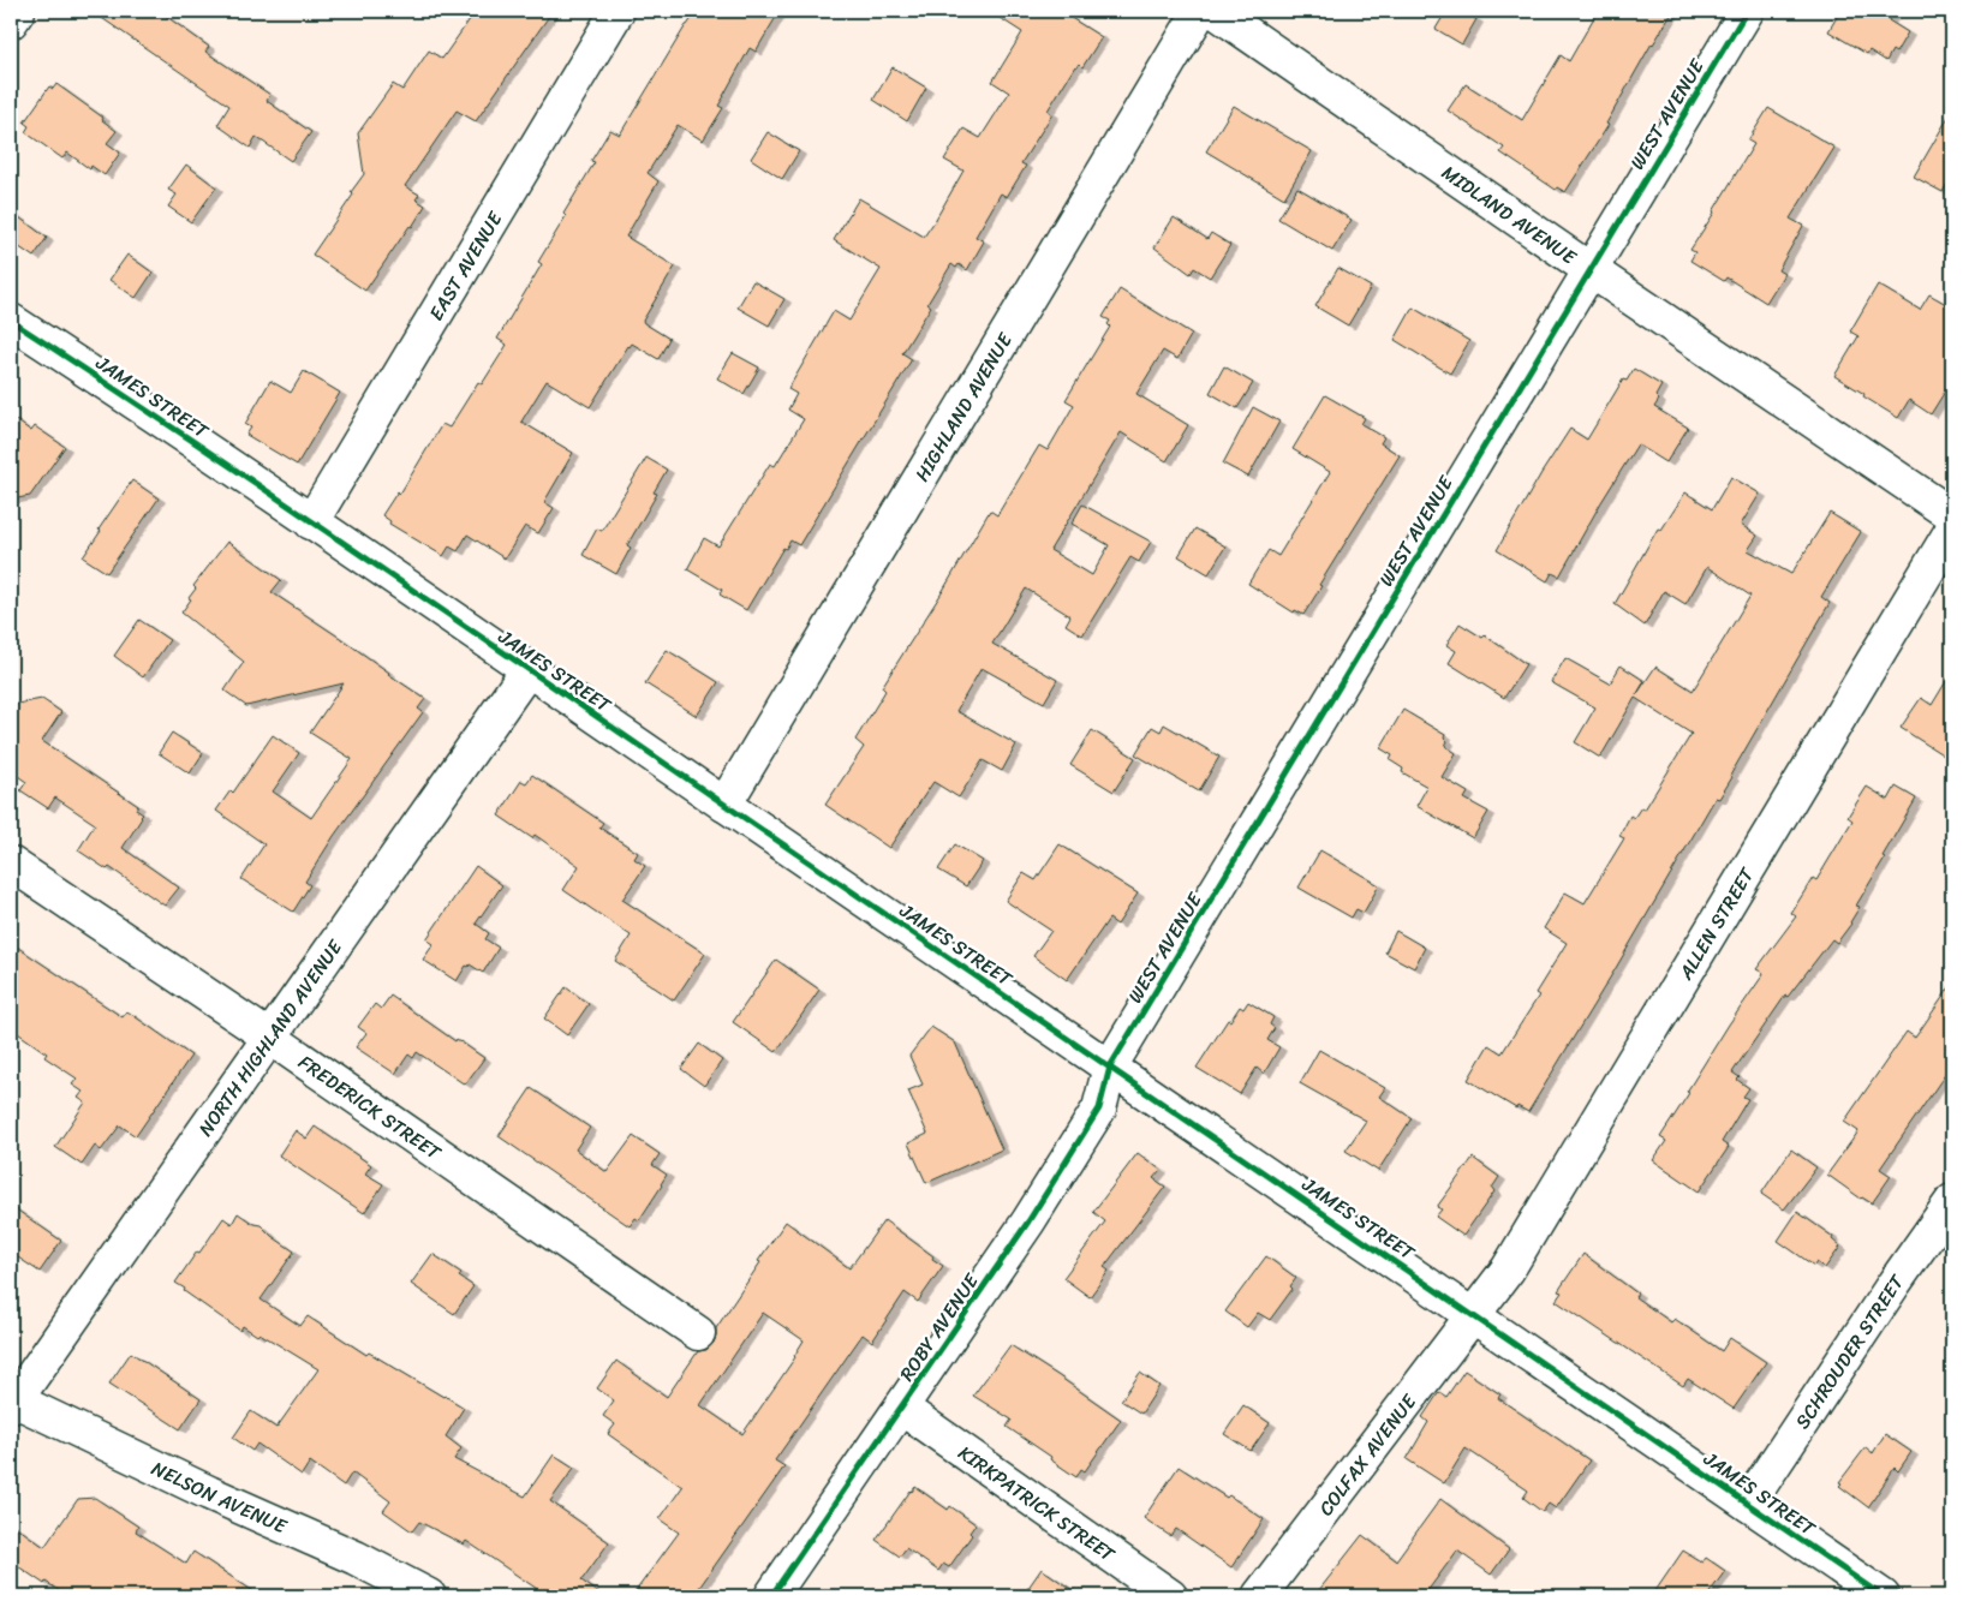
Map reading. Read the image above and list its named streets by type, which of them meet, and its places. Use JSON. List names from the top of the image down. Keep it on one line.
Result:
{"streets":{"street":["WEST AVENUE","MIDLAND AVENUE","EAST AVENUE","JAMES STREET","HIGHLAND AVENUE","ALLEN STREET","NORTH HIGHLAND AVENUE","FREDERICK STREET","ROBY AVENUE","SCHROUDER STREET","COLFAX AVENUE","NELSON AVENUE","KIRKPATRICK STREET"]},"crossings":[["WEST AVENUE","MIDLAND AVENUE"],["WEST AVENUE","JAMES STREET"],["WEST AVENUE","ROBY AVENUE"],["EAST AVENUE","JAMES STREET"],["JAMES STREET","HIGHLAND AVENUE"],["JAMES STREET","ALLEN STREET"],["JAMES STREET","NORTH HIGHLAND AVENUE"],["JAMES STREET","ROBY AVENUE"],["JAMES STREET","SCHROUDER STREET"],["JAMES STREET","COLFAX AVENUE"],["ALLEN STREET","COLFAX AVENUE"],["NORTH HIGHLAND AVENUE","FREDERICK STREET"],["NORTH HIGHLAND AVENUE","NELSON AVENUE"],["ROBY AVENUE","KIRKPATRICK STREET"]]}
